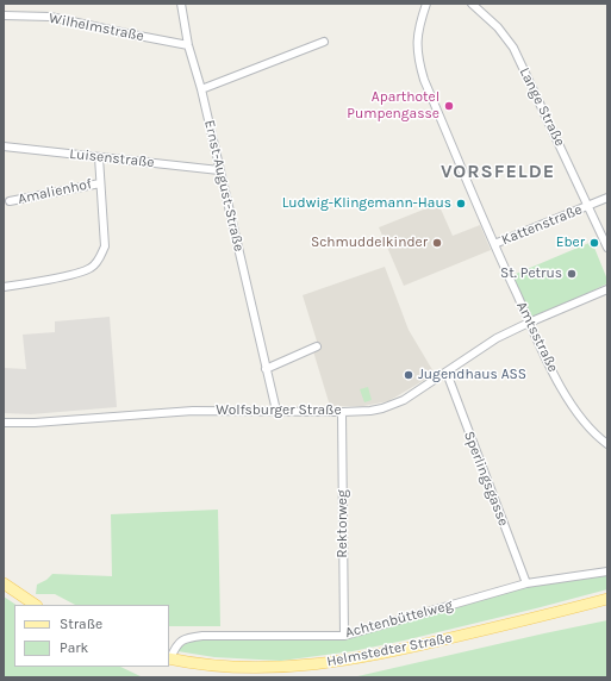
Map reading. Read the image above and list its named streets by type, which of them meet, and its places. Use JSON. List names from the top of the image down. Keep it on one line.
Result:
{"streets":{"main road":["Helmstedter Straße"],"street":["Wilhelmstraße","Lange Straße","Luisenstraße","Ernst-August-Straße","Amalienhof","Kattenstraße","Amtsstraße","Wolfsburger Straße","Sperlingsgasse","Rektorweg","Achtenbüttelweg"]},"crossings":[["Wilhelmstraße","Ernst-August-Straße"],["Lange Straße","Kattenstraße"],["Luisenstraße","Ernst-August-Straße"],["Ernst-August-Straße","Wolfsburger Straße"],["Kattenstraße","Amtsstraße"],["Amtsstraße","Wolfsburger Straße"],["Wolfsburger Straße","Sperlingsgasse"],["Wolfsburger Straße","Rektorweg"],["Sperlingsgasse","Achtenbüttelweg"],["Rektorweg","Achtenbüttelweg"],["Achtenbüttelweg","Helmstedter Straße"]],"districts":["VORSFELDE"],"places":["Aparthotel Pumpengasse","Ludwig-Klingemann-Haus","Schmuddelkinder","Eber","St. Petrus","Jugendhaus ASS"],"legend":["Straße","Park"]}
